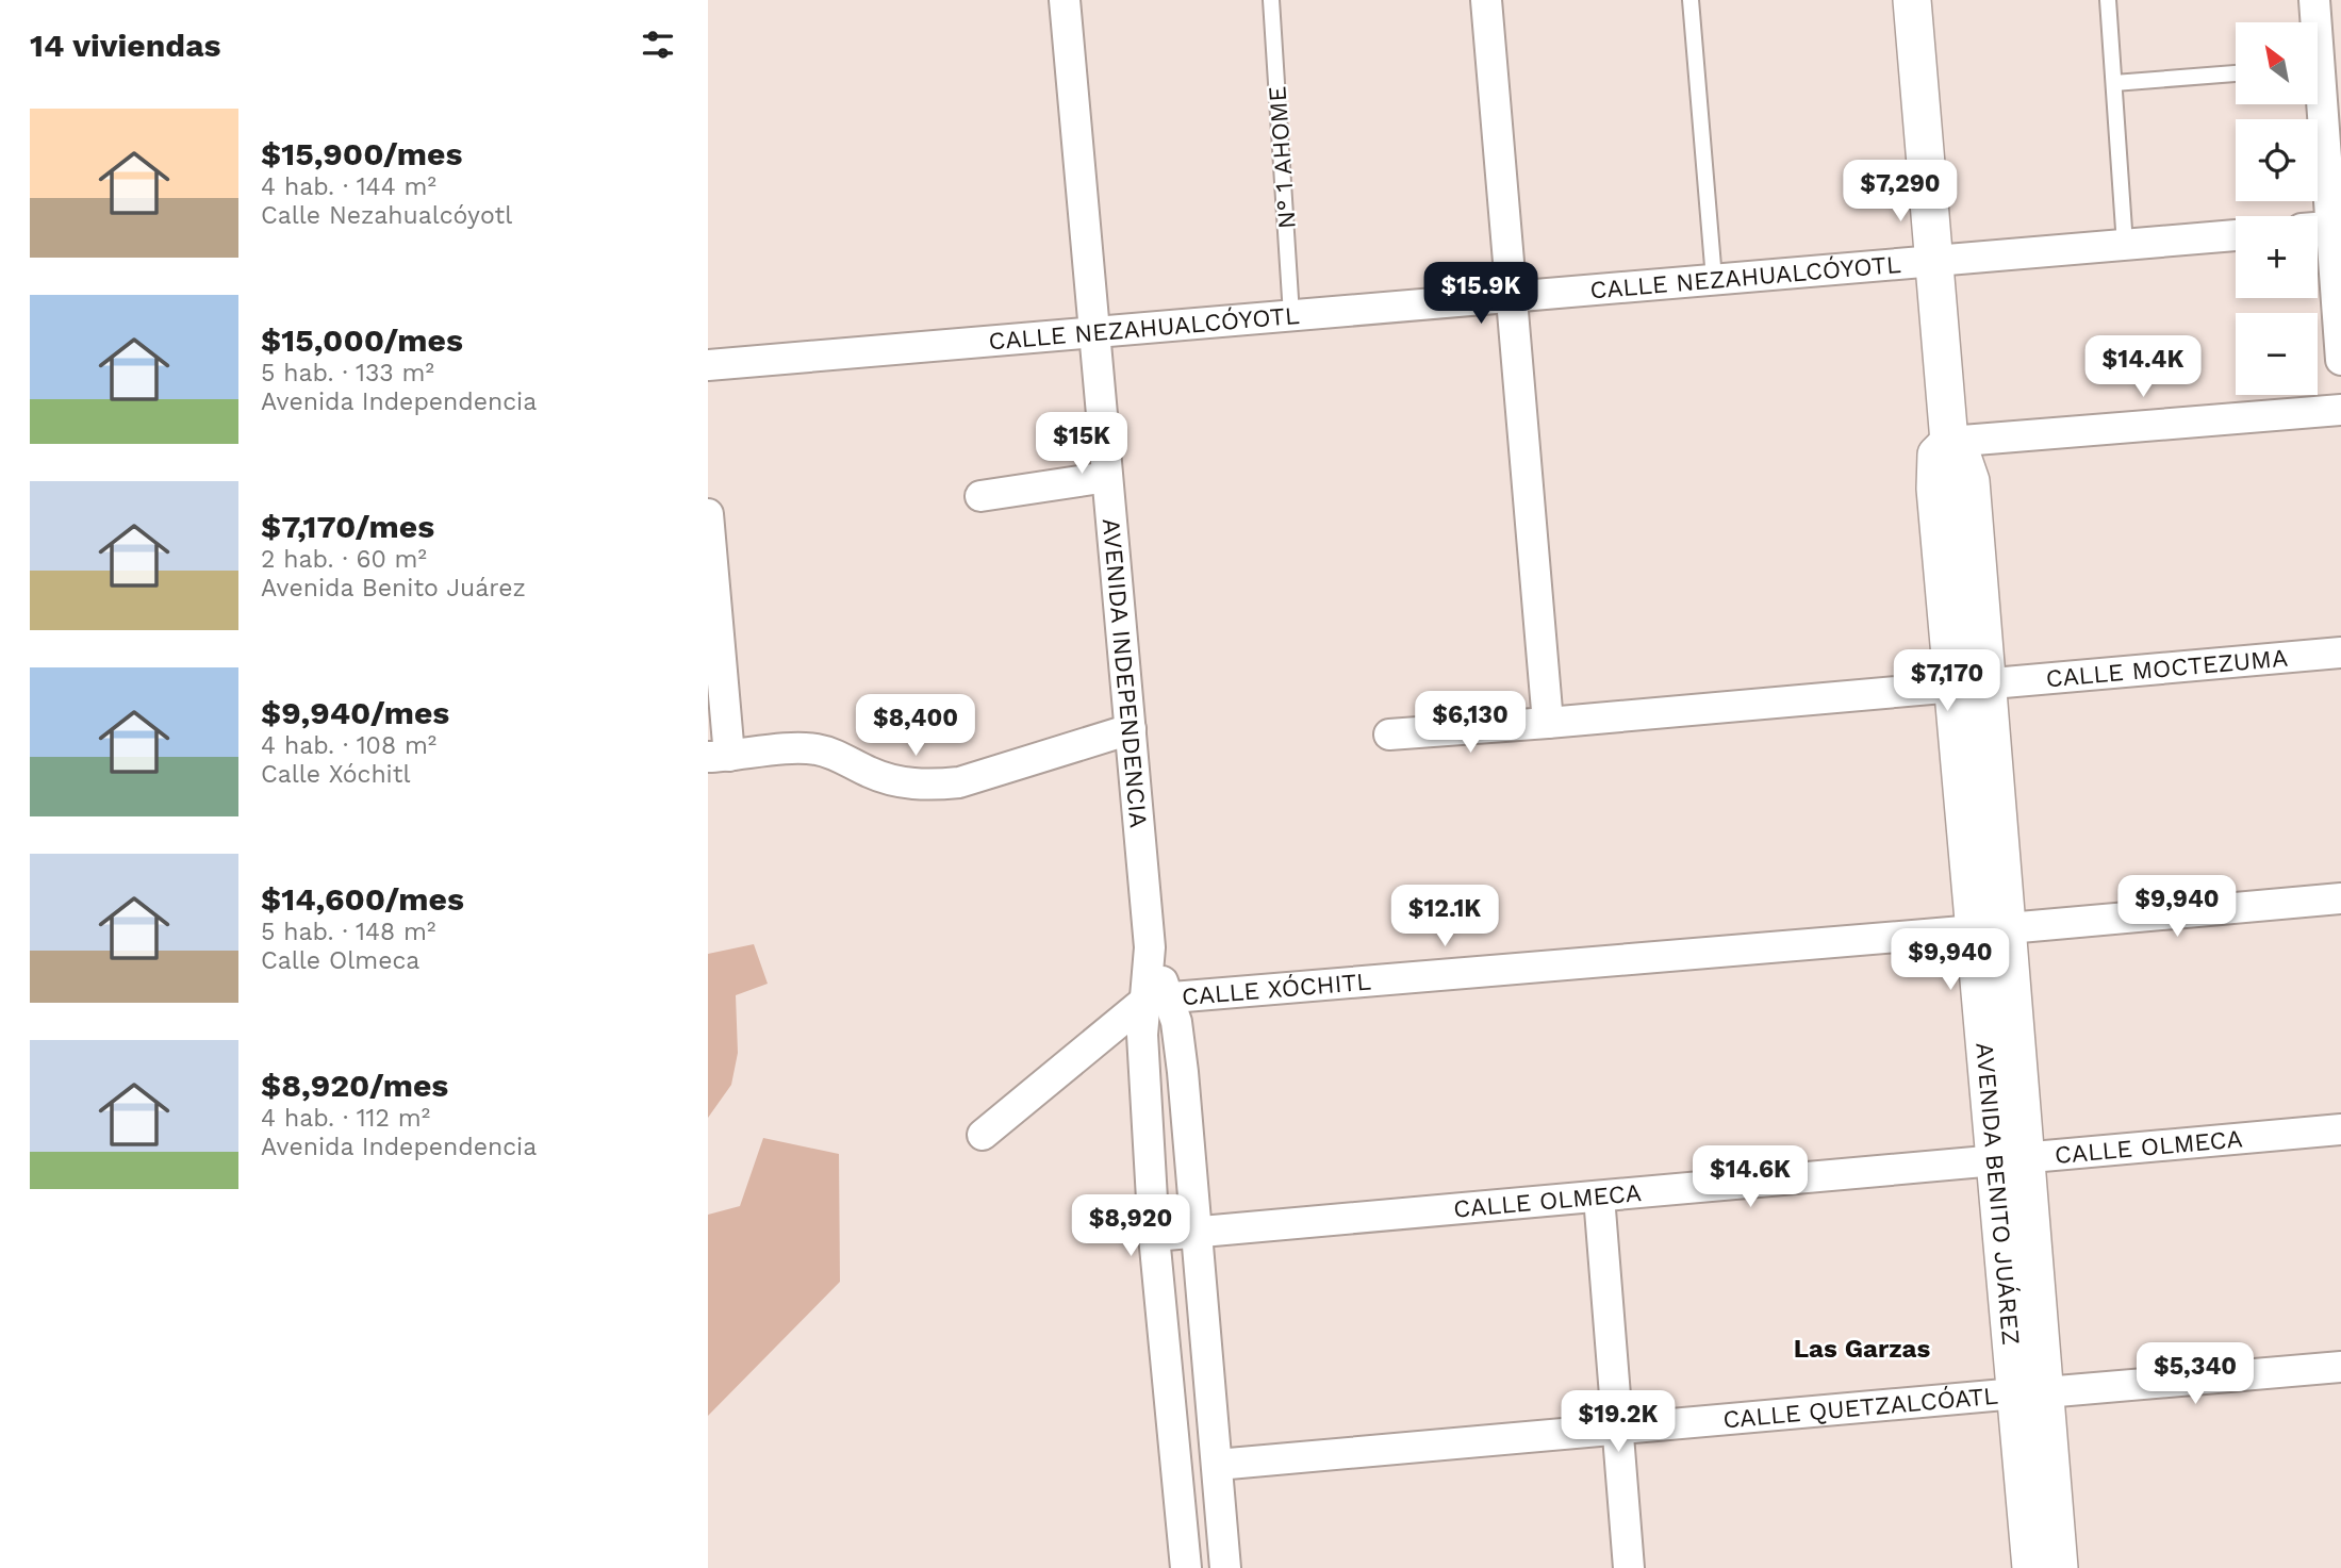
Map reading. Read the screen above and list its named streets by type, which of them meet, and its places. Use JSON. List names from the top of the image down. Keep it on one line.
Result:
{"streets":{"street":["CALLE NEZAHUALCÓYOTL","CALLE MOCTEZUMA","AVENIDA INDEPENDENCIA","CALLE XÓCHITL","CALLE OLMECA","AVENIDA BENITO JUÁREZ","CALLE QUETZALCÓATL"],"lane":["N° 1 AHOME"]},"crossings":[["N° 1 AHOME","CALLE NEZAHUALCÓYOTL"],["CALLE NEZAHUALCÓYOTL","AVENIDA INDEPENDENCIA"],["CALLE MOCTEZUMA","AVENIDA BENITO JUÁREZ"],["AVENIDA INDEPENDENCIA","CALLE XÓCHITL"],["AVENIDA INDEPENDENCIA","CALLE OLMECA"],["AVENIDA INDEPENDENCIA","CALLE QUETZALCÓATL"],["CALLE XÓCHITL","AVENIDA BENITO JUÁREZ"],["CALLE OLMECA","AVENIDA BENITO JUÁREZ"],["AVENIDA BENITO JUÁREZ","CALLE QUETZALCÓATL"]],"districts":["Las Garzas"],"north":"top left","page":{"heading":"14 viviendas","map_buttons":["+","−"],"list":[{"name":"$15,900/mes","note":"4 hab. · 144 m² · Calle Nezahualcóyotl"},{"name":"$15,000/mes","note":"5 hab. · 133 m² · Avenida Independencia"},{"name":"$7,170/mes","note":"2 hab. · 60 m² · Avenida Benito Juárez"},{"name":"$9,940/mes","note":"4 hab. · 108 m² · Calle Xóchitl"},{"name":"$14,600/mes","note":"5 hab. · 148 m² · Calle Olmeca"},{"name":"$8,920/mes","note":"4 hab. · 112 m² · Avenida Independencia"}],"price":["$7,290","$15.9K","$14.4K","$15K","$7,170","$6,130","$8,400","$9,940","$12.1K","$9,940","$14.6K","$8,920","$5,340","$19.2K"]}}
